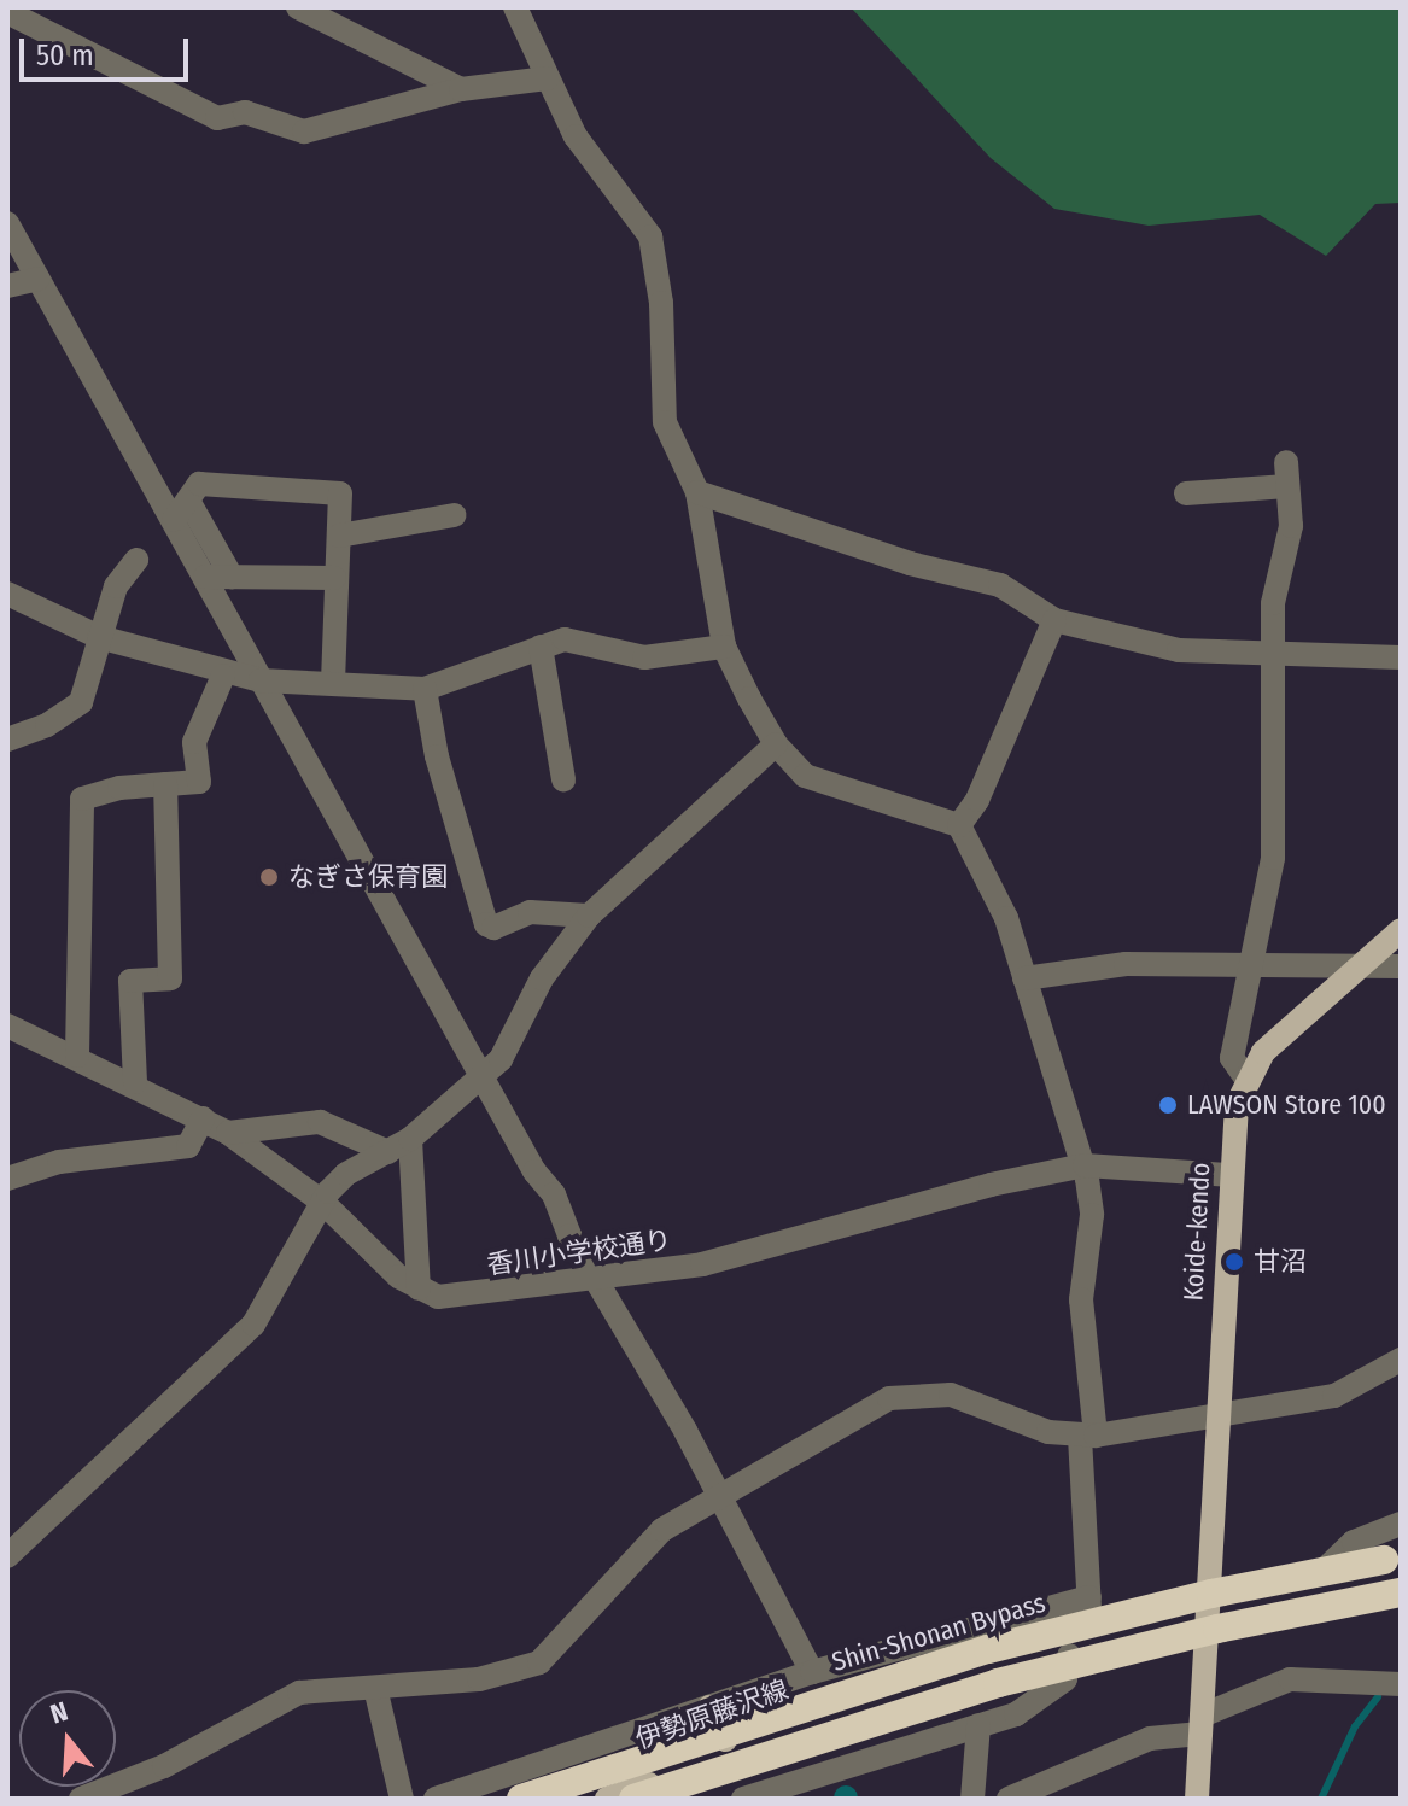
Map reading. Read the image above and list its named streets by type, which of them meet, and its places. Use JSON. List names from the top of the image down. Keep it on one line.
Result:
{"streets":{"highway":["Shin-Shonan Bypass"],"main road":["Koide-kendo","伊勢原藤沢線"],"street":["香川小学校通り"]},"crossings":[["Koide-kendo","香川小学校通り"],["Koide-kendo","伊勢原藤沢線"]],"places":["なぎさ保育園","LAWSON Store 100","甘沼"],"scale_bar":"50 m","north":"top"}
